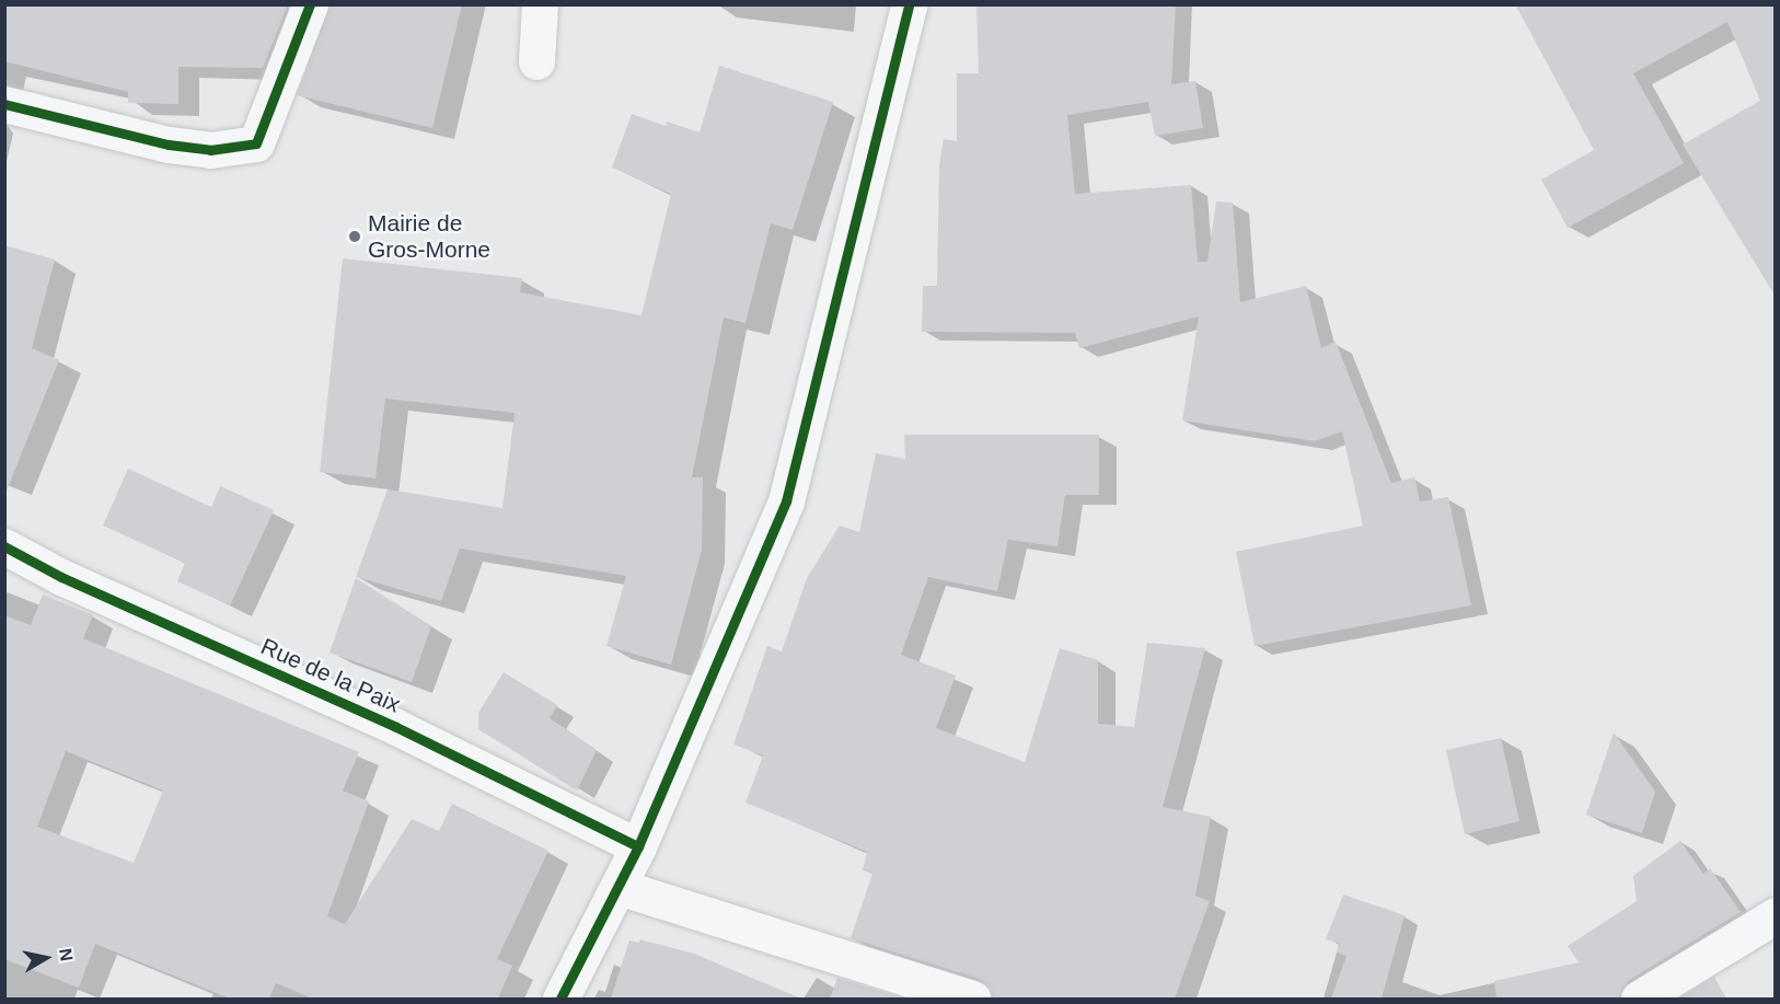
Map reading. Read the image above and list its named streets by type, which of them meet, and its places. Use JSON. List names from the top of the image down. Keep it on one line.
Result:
{"streets":{"street":["Rue de la Paix"]},"places":["Mairie de Gros-Morne"],"north":"right"}
